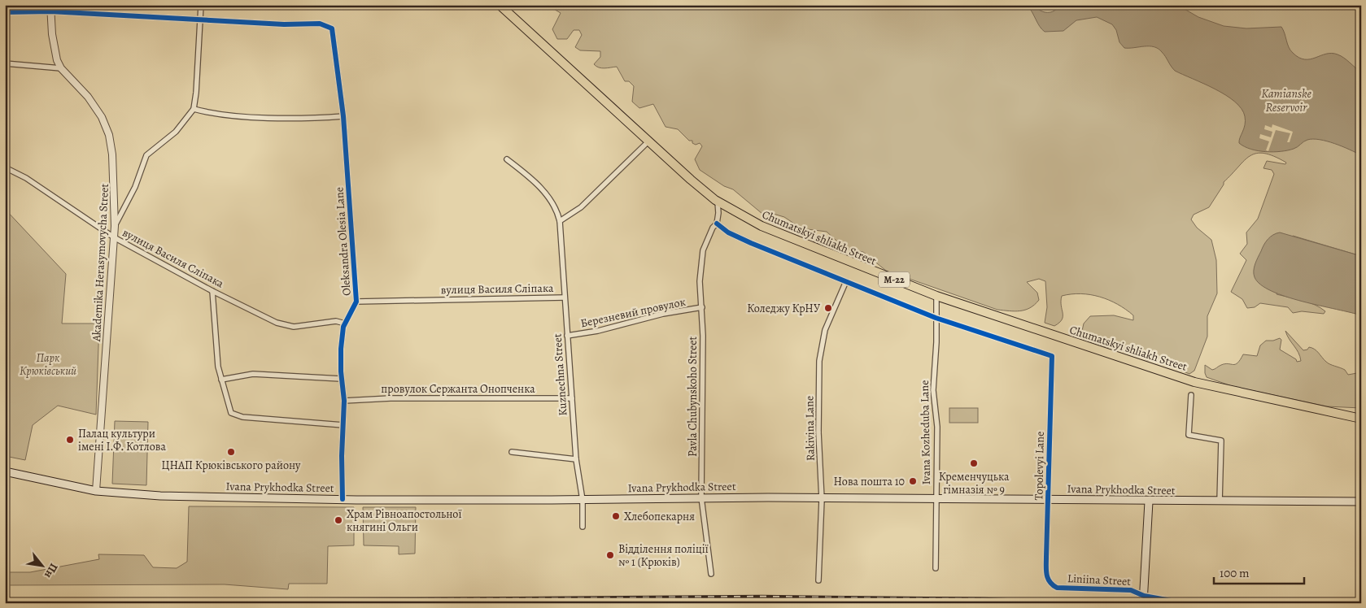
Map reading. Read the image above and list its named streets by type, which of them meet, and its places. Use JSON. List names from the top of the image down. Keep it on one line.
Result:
{"streets":{"highway":["Chumatskyi shliakh Street","М-22"],"main road":["Ivana Prykhodka Street"],"street":["Oleksandra Olesia Lane","вулиця Василя Сліпака","Akademika Herasymovycha Street","Березневий провулок","Kuznechna Street","провулок Сержанта Онопченка","Pavla Chubynskoho Street","Rakivina Lane","Ivana Kozheduba Lane","Topolevyi Lane","Liniina Street"]},"crossings":[["Chumatskyi shliakh Street","Ivana Kozheduba Lane"],["Oleksandra Olesia Lane","вулиця Василя Сліпака"],["Oleksandra Olesia Lane","провулок Сержанта Онопченка"],["Oleksandra Olesia Lane","Ivana Prykhodka Street"],["вулиця Василя Сліпака","Akademika Herasymovycha Street"],["вулиця Василя Сліпака","Kuznechna Street"],["Akademika Herasymovycha Street","Ivana Prykhodka Street"],["Березневий провулок","Kuznechna Street"],["Березневий провулок","Pavla Chubynskoho Street"],["Kuznechna Street","провулок Сержанта Онопченка"],["Kuznechna Street","Ivana Prykhodka Street"],["Pavla Chubynskoho Street","Ivana Prykhodka Street"],["Rakivina Lane","Ivana Prykhodka Street"],["Ivana Kozheduba Lane","Topolevyi Lane"],["Ivana Kozheduba Lane","Ivana Prykhodka Street"],["Topolevyi Lane","Ivana Prykhodka Street"],["Topolevyi Lane","Liniina Street"]],"water":["Kamianske Reservoir"],"parks":["Парк Крюківський"],"places":["Коледжу КрНУ","Палац культури імені І.Ф. Котлова","ЦНАП Крюківського району","Кременчуцька гімназія № 9","Нова пошта 10","Хлебопекарня","Храм Рівноапостольної княгині Ольги","Відділення поліції № 1 (Крюків)"],"scale_bar":"100 m","north":"bottom right"}
